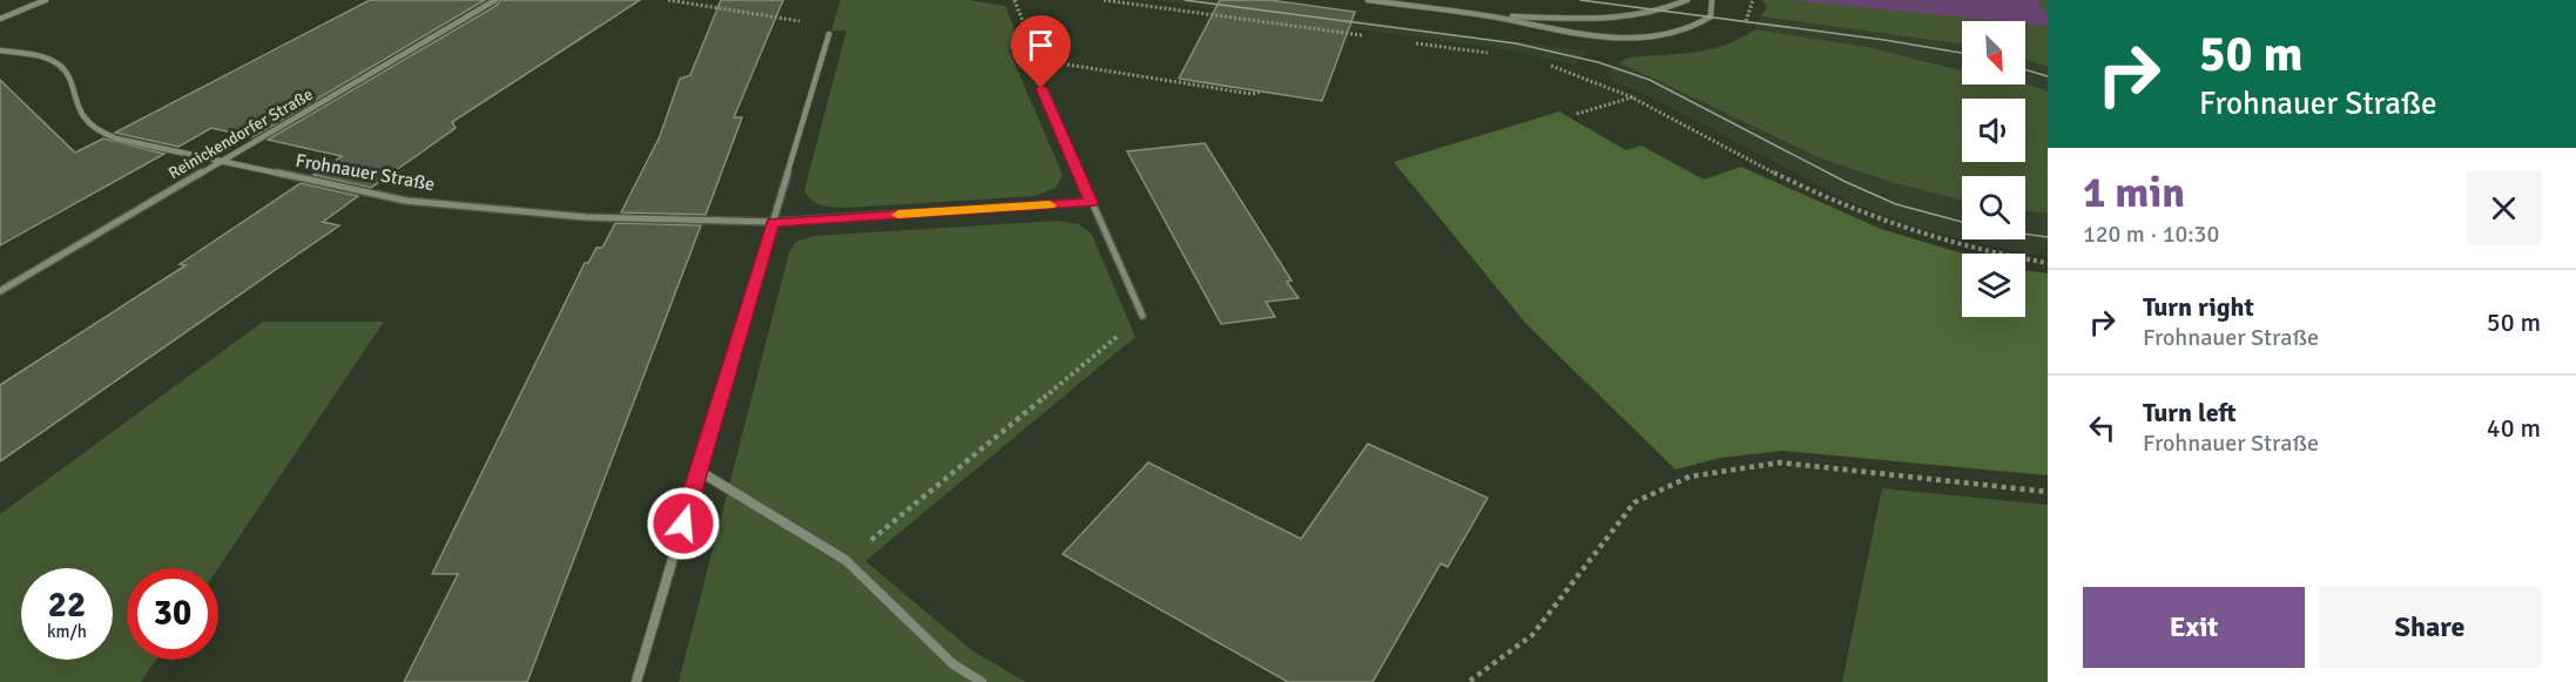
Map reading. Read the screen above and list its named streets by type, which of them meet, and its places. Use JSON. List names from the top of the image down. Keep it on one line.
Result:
{"streets":{"street":["Reinickendorfer Straße","Frohnauer Straße"]},"crossings":[["Reinickendorfer Straße","Frohnauer Straße"]],"north":"bottom right","page":{"turn":["50 m","Frohnauer Straße"],"heading":["1 min","120 m · 10:30"],"list":[{"name":"Turn right","note":"Frohnauer Straße","value":"50 m"},{"name":"Turn left","note":"Frohnauer Straße","value":"40 m"}],"speed":"22 km/h","limit":"30","buttons":["Exit","Share"]}}
